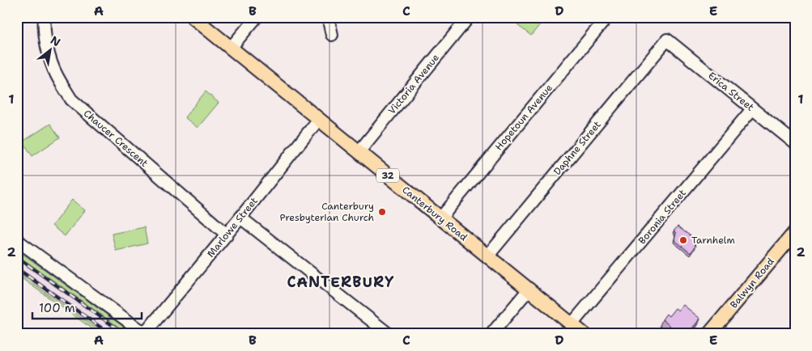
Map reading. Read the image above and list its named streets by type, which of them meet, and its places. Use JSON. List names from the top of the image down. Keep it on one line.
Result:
{"streets":{"main road":["32","Canterbury Road","Balwyn Road"],"street":["Victoria Avenue","Erica Street","Hopetoun Avenue","Chaucer Crescent","Daphne Street","Boronia Street","Marlowe Street"]},"crossings":[["Victoria Avenue","Canterbury Road"],["Erica Street","Daphne Street"],["Erica Street","Boronia Street"],["Hopetoun Avenue","Canterbury Road"],["Chaucer Crescent","Marlowe Street"],["Daphne Street","Canterbury Road"],["Canterbury Road","Boronia Street"],["Canterbury Road","Marlowe Street"]],"districts":["CANTERBURY"],"places":["Canterbury Presbyterian Church","Tarnhelm"],"scale_bar":"100 m","north":"top right","grid":{"columns":["A","B","C","D","E"],"rows":["1","2"]}}
